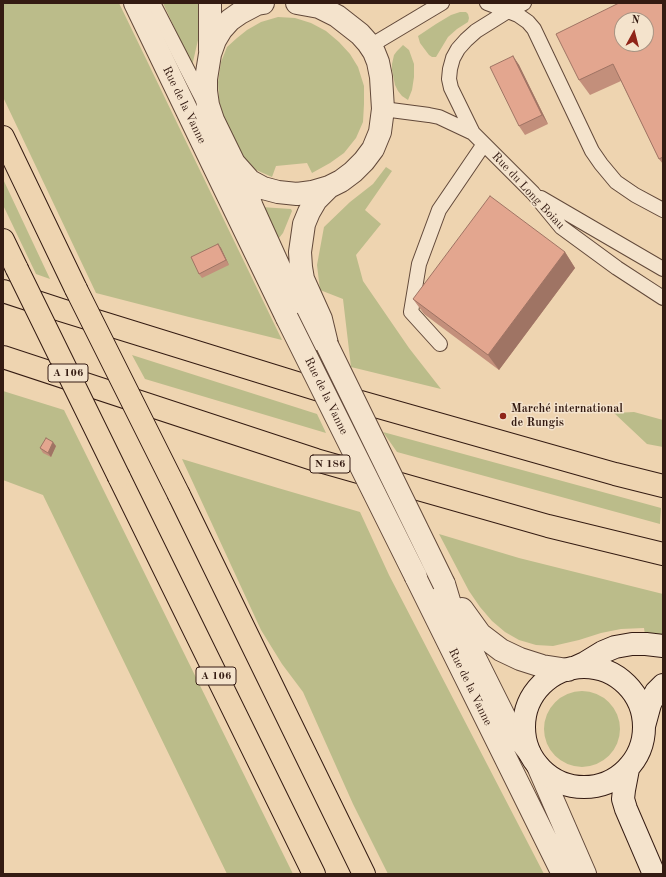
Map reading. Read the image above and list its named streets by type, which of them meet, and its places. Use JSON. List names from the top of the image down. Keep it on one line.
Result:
{"streets":{"highway":["A 106","N 186"],"street":["Rue de la Vanne"],"lane":["Rue du Long Boiau"]},"places":["Marché international de Rungis"],"north":"top"}
